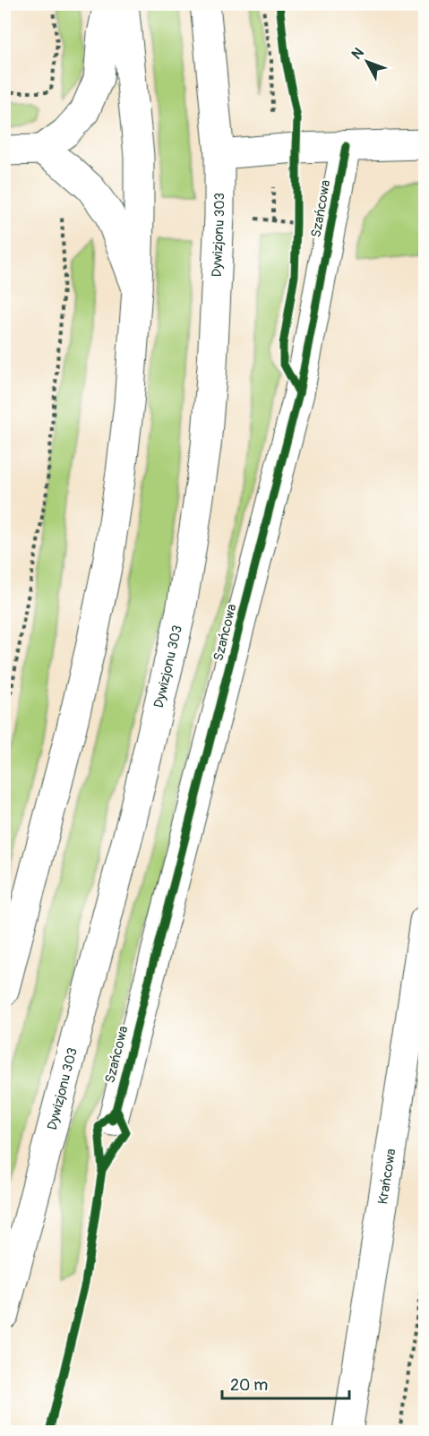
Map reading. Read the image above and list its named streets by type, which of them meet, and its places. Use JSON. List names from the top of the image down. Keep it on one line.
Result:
{"streets":{"main road":["Szańcowa","Dywizjonu 303","Krańcowa"]},"scale_bar":"20 m","north":"top left"}
